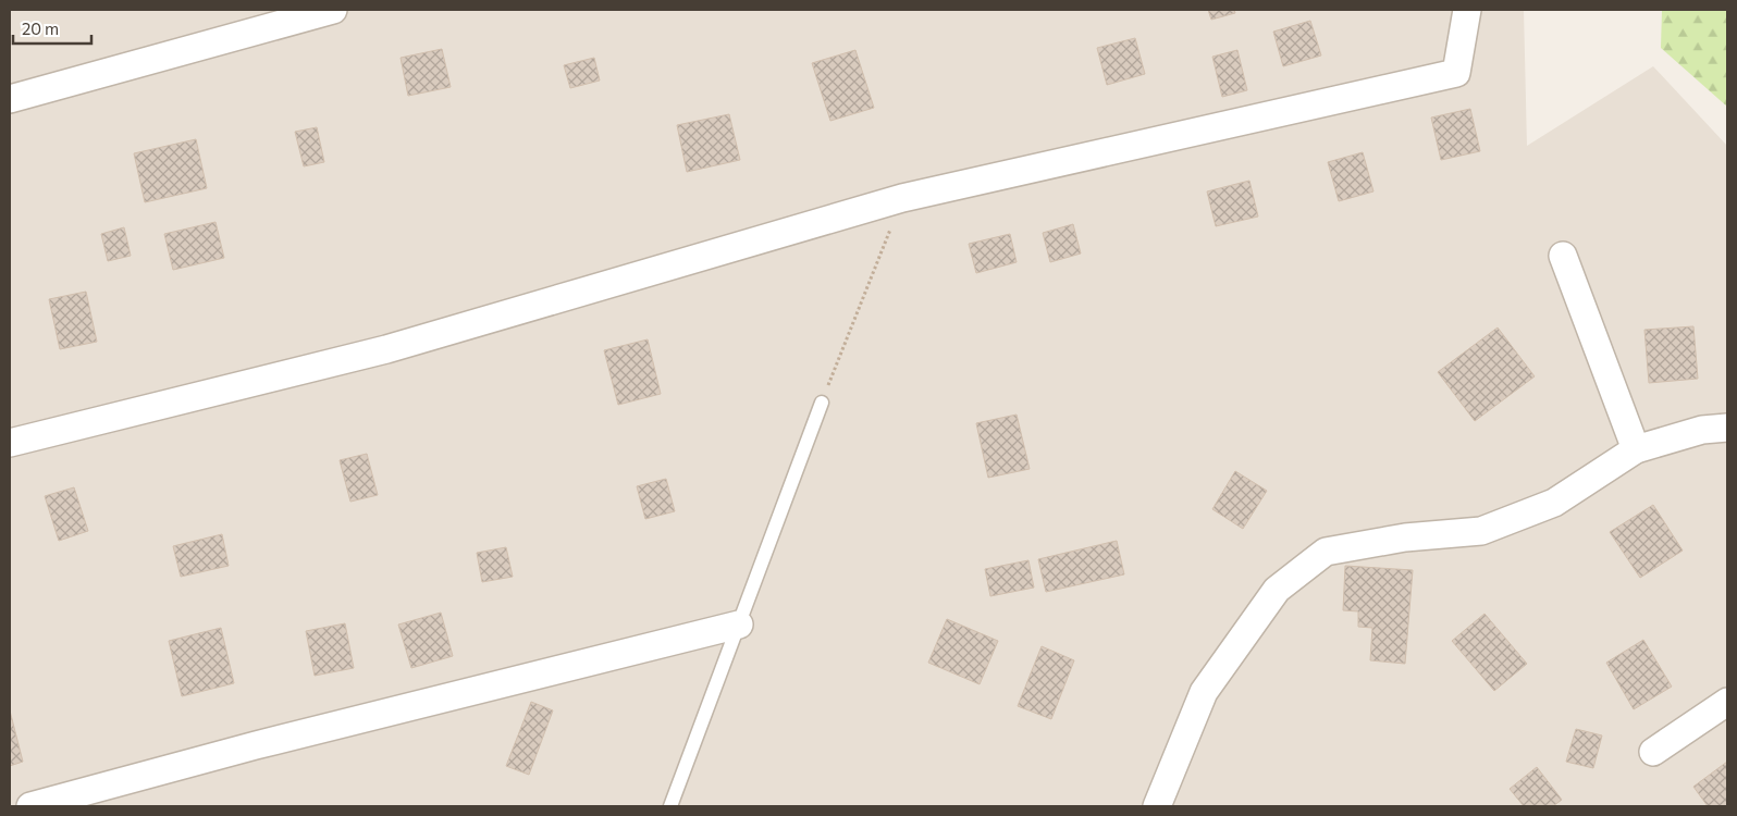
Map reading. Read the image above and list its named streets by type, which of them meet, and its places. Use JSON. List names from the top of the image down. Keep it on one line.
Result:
{"scale_bar":"20 m"}
